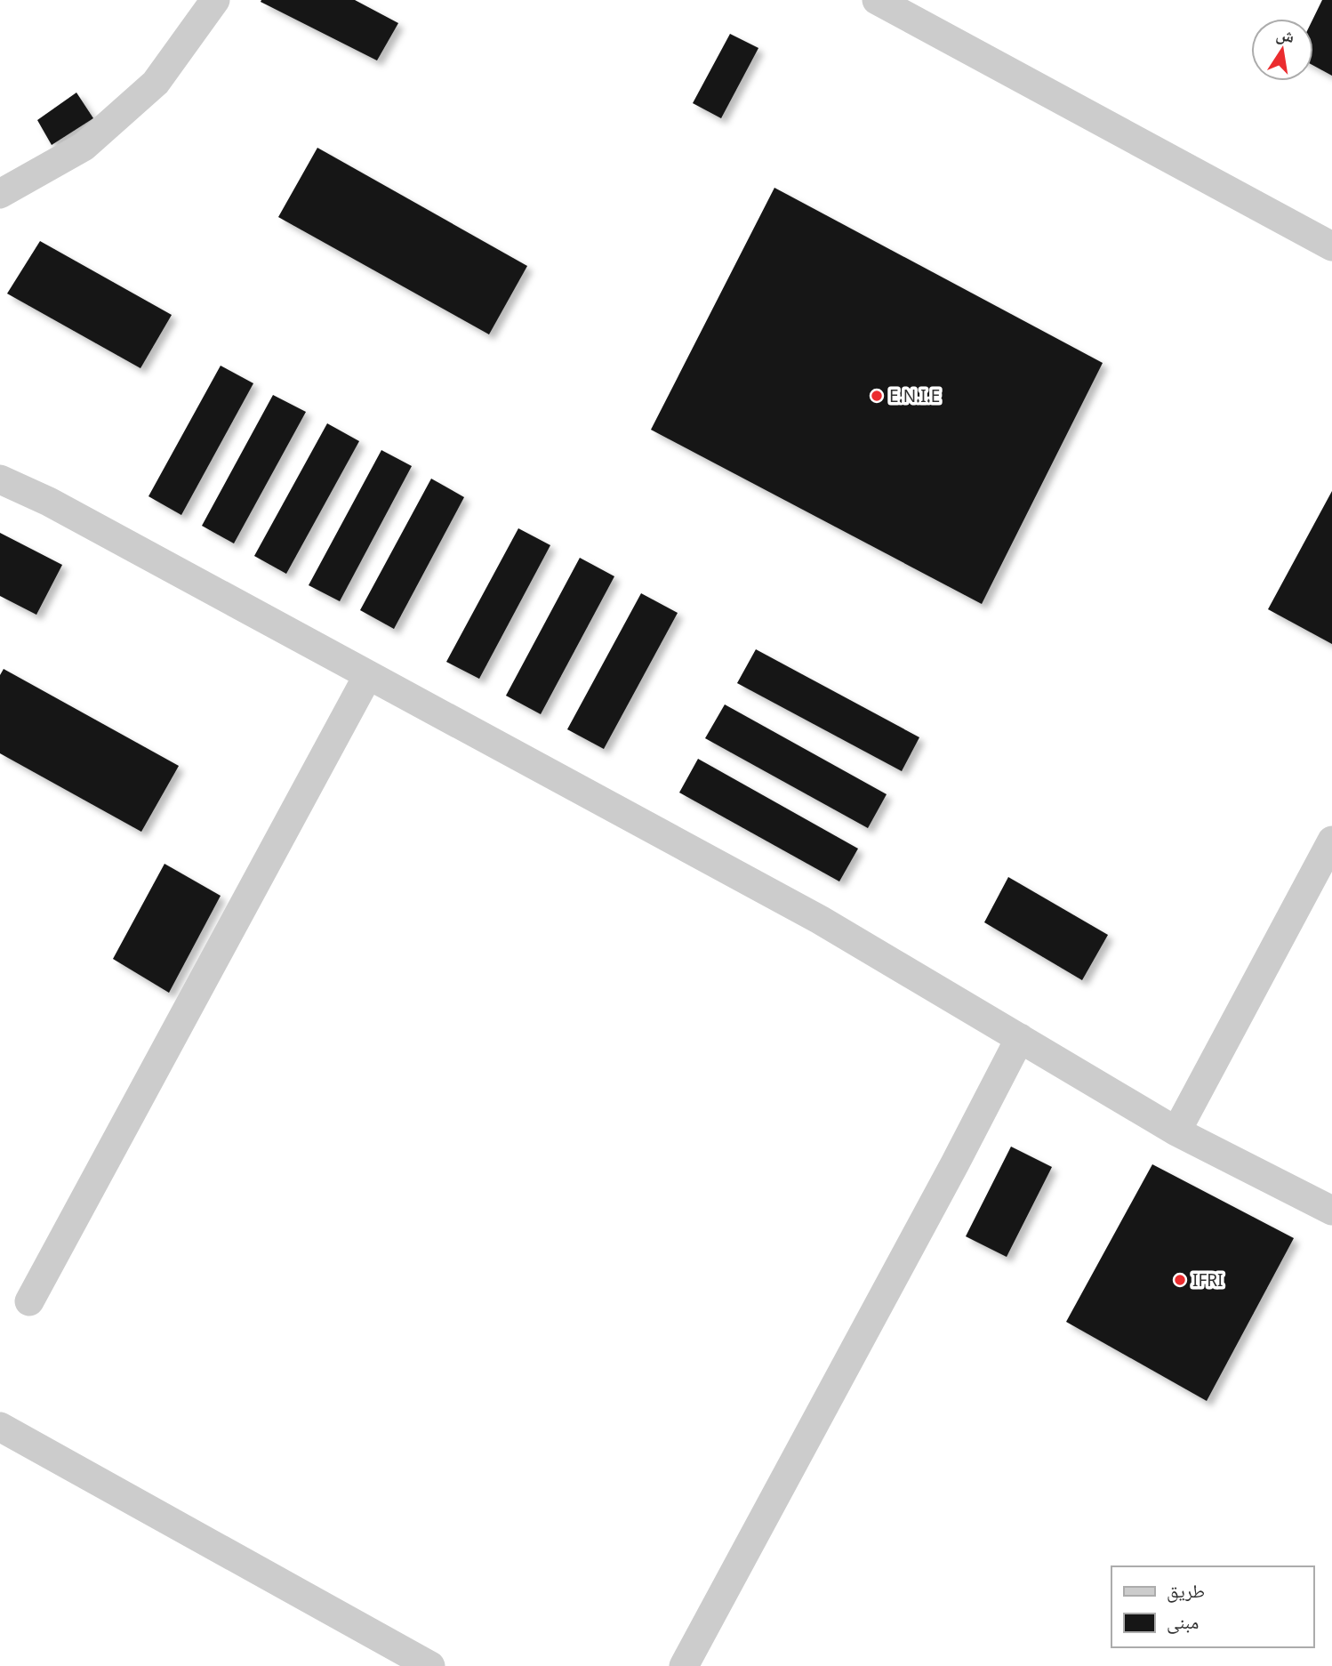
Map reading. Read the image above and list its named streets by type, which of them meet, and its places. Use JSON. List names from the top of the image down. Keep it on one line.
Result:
{"places":["E.N.I.E","IFRI"],"legend":["طريق","مبنى"],"north":"top"}
